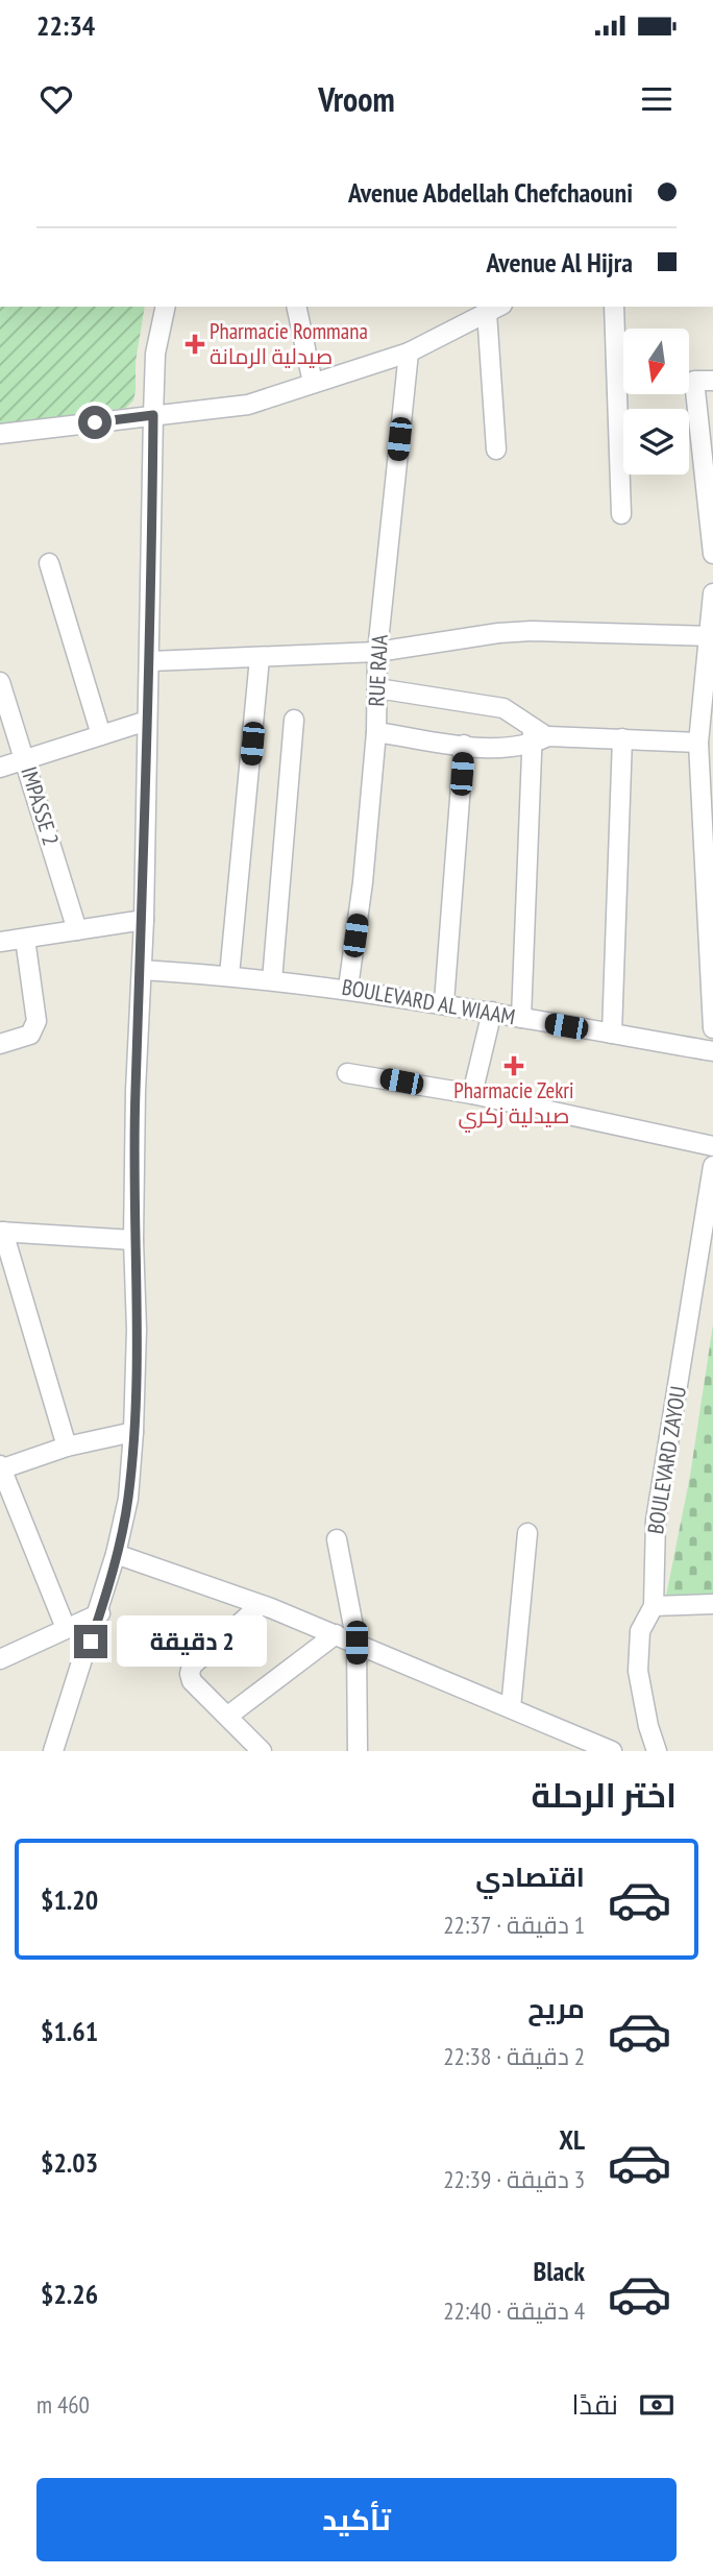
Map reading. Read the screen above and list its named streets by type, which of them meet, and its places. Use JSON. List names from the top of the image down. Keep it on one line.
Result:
{"streets":{"street":["RUE RAJA","IMPASSE 2","BOULEVARD AL WIAAM","BOULEVARD ZAYOU"]},"crossings":[["RUE RAJA","BOULEVARD AL WIAAM"]],"places":{"health":["Pharmacie Rommana صيدلية الرمانة","Pharmacie Zekri صيدلية زكري"]},"north":"bottom","page":{"status":"22:34","header":"Vroom","banner":["Avenue Abdellah Chefchaouni","Avenue Al Hijra"],"bubble":"2 دقيقة","heading":"اختر الرحلة","list":[{"name":"اقتصادي","note":"1 دقيقة · 22:37","value":"$1.20"},{"name":"مريح","note":"2 دقيقة · 22:38","value":"$1.61"},{"name":"XL","note":"3 دقيقة · 22:39","value":"$2.03"},{"name":"Black","note":"4 دقيقة · 22:40","value":"$2.26"}],"pay":["نقدًا","460 m"],"buttons":"تأكيد"}}
